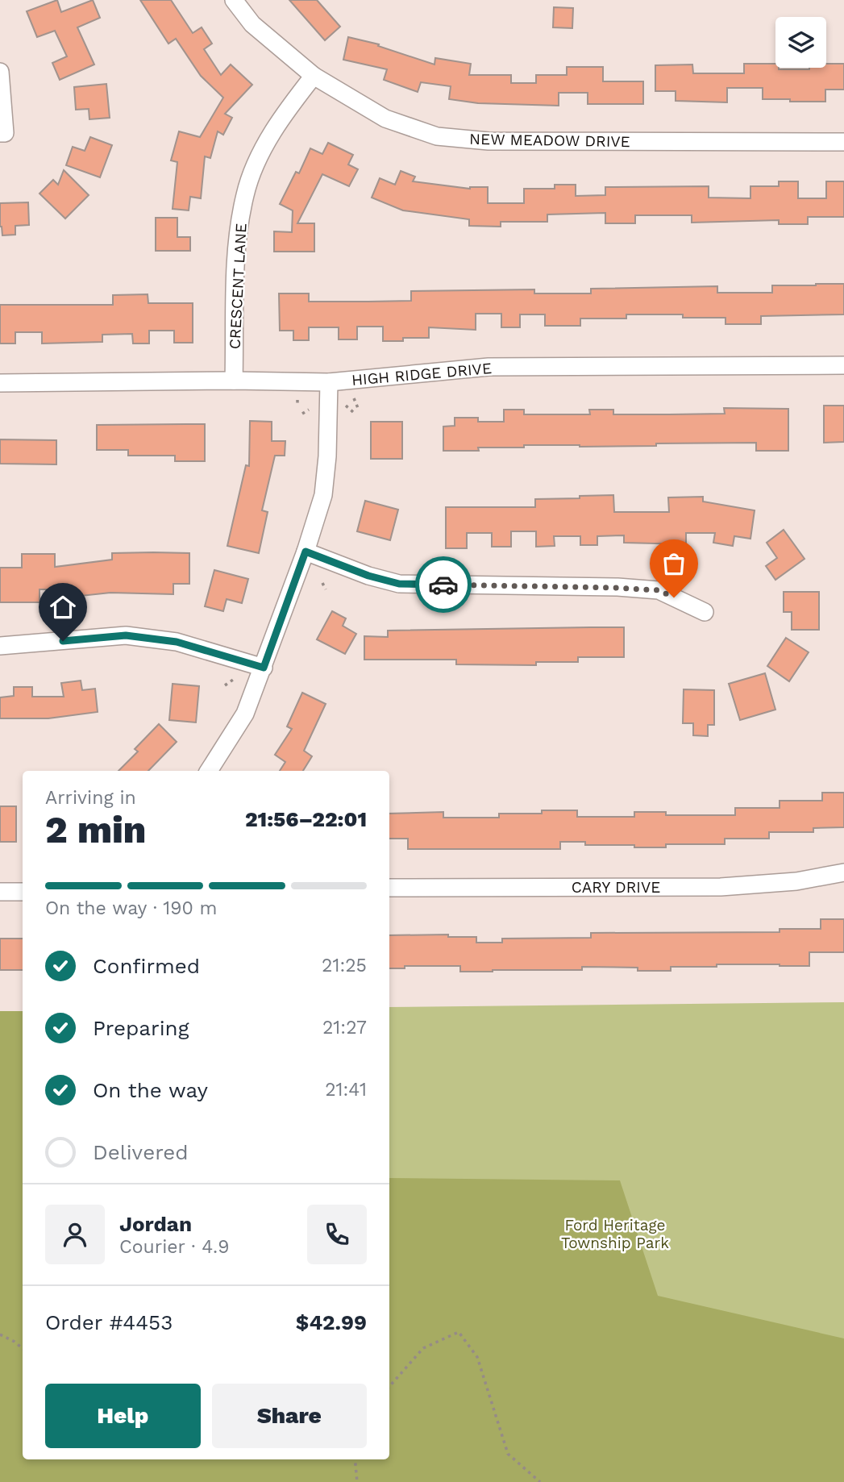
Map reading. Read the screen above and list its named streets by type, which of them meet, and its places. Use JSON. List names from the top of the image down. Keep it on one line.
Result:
{"streets":{"street":["NEW MEADOW DRIVE","CRESCENT LANE","HIGH RIDGE DRIVE","CARY DRIVE"]},"crossings":[["NEW MEADOW DRIVE","CRESCENT LANE"],["CRESCENT LANE","HIGH RIDGE DRIVE"]],"parks":["Ford Heritage Township Park"],"page":{"heading":["2 min","Arriving in","21:56–22:01"],"panel":["Jordan","Courier · 4.9","Order #4453","$42.99"],"bar":"On the way · 190 m","list":[["Confirmed","21:25"],["Preparing","21:27"],["On the way","21:41"],"Delivered"],"buttons":["Help","Share"]}}
